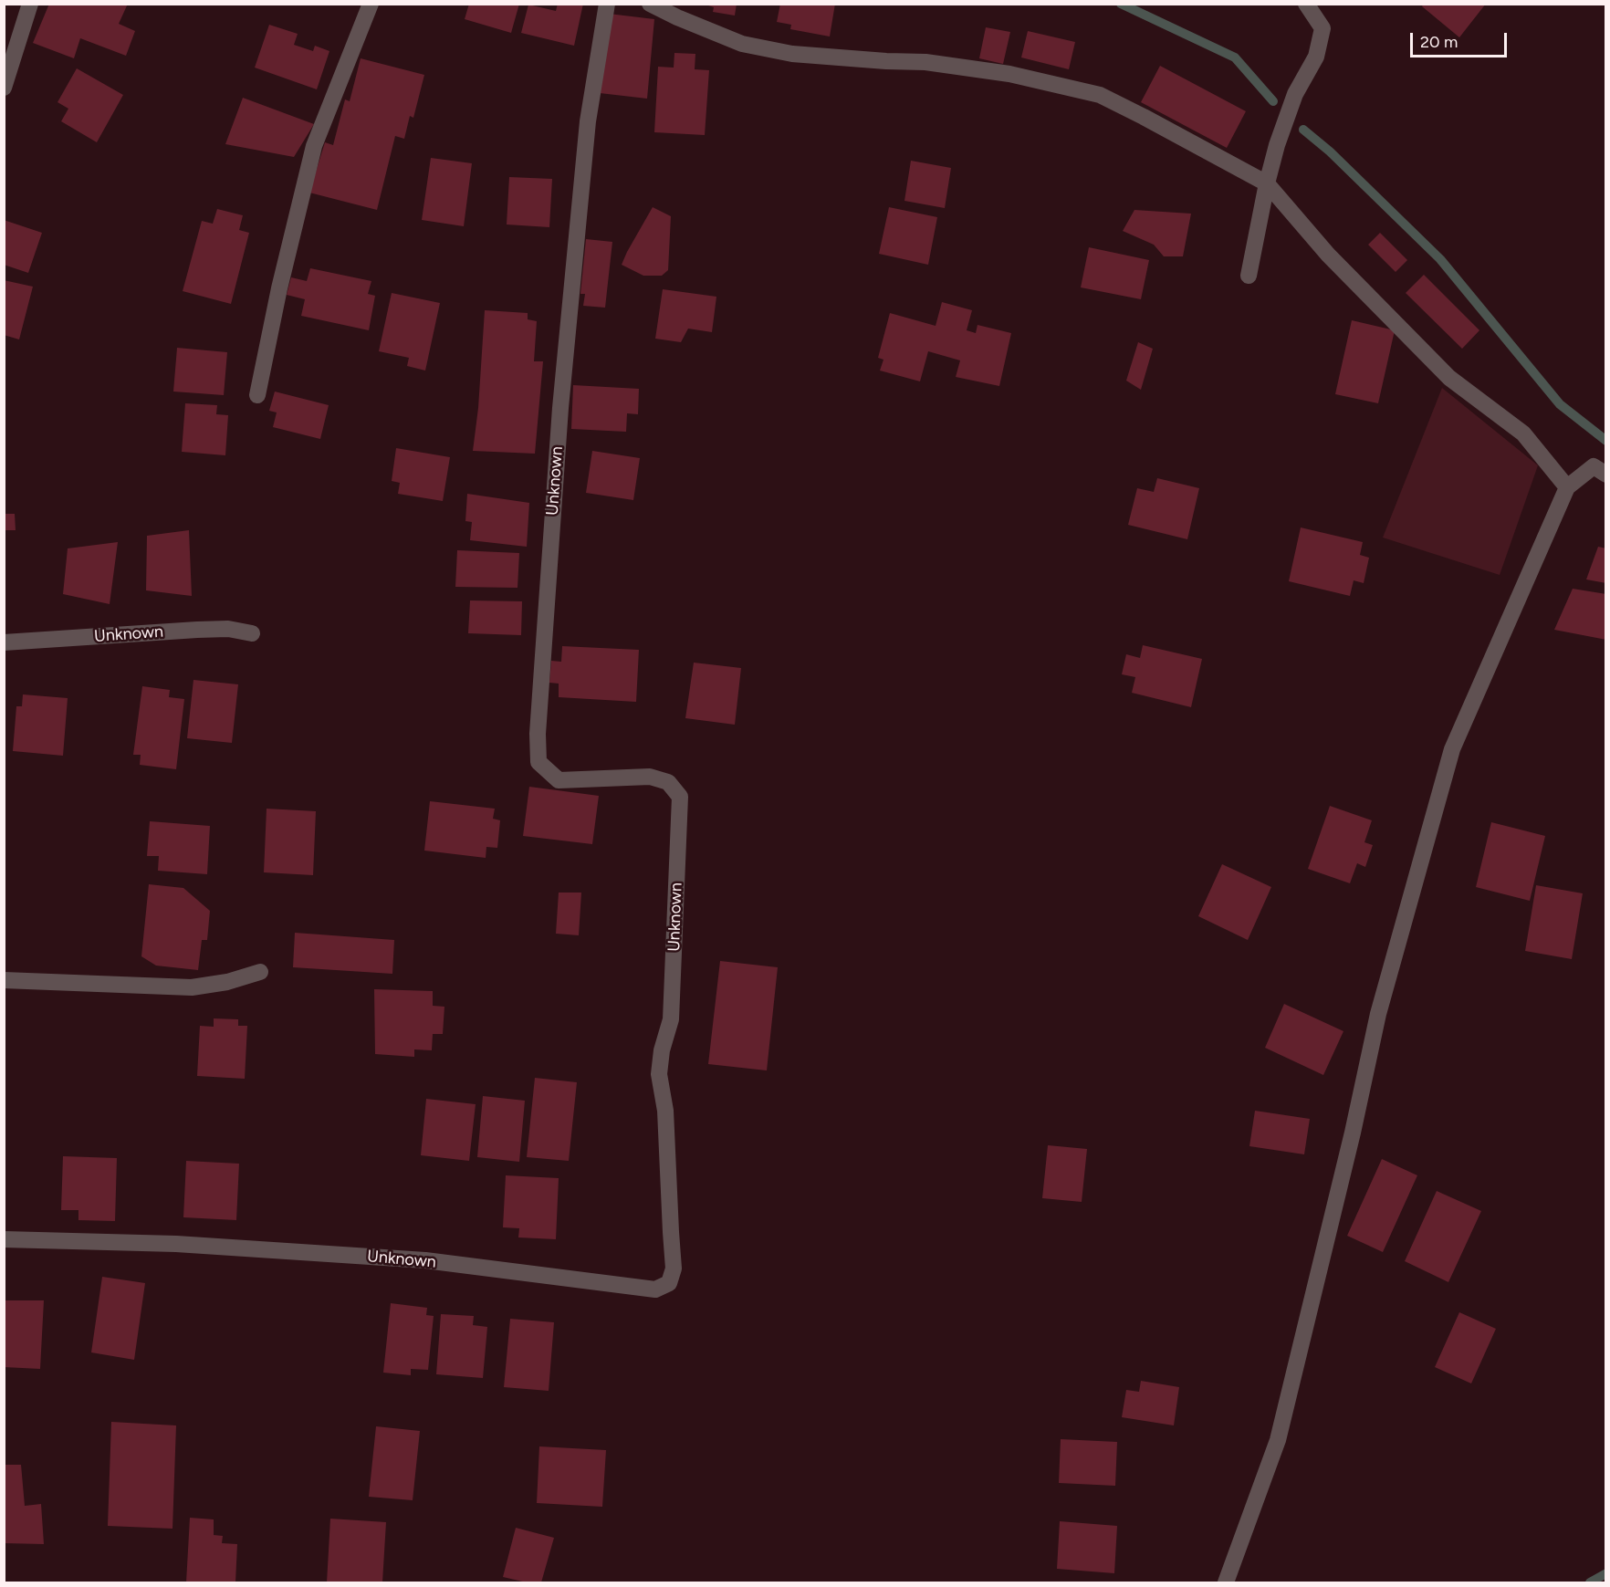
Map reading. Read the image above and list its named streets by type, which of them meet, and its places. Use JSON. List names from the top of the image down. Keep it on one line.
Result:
{"streets":{"street":["Unknown"]},"scale_bar":"20 m"}
